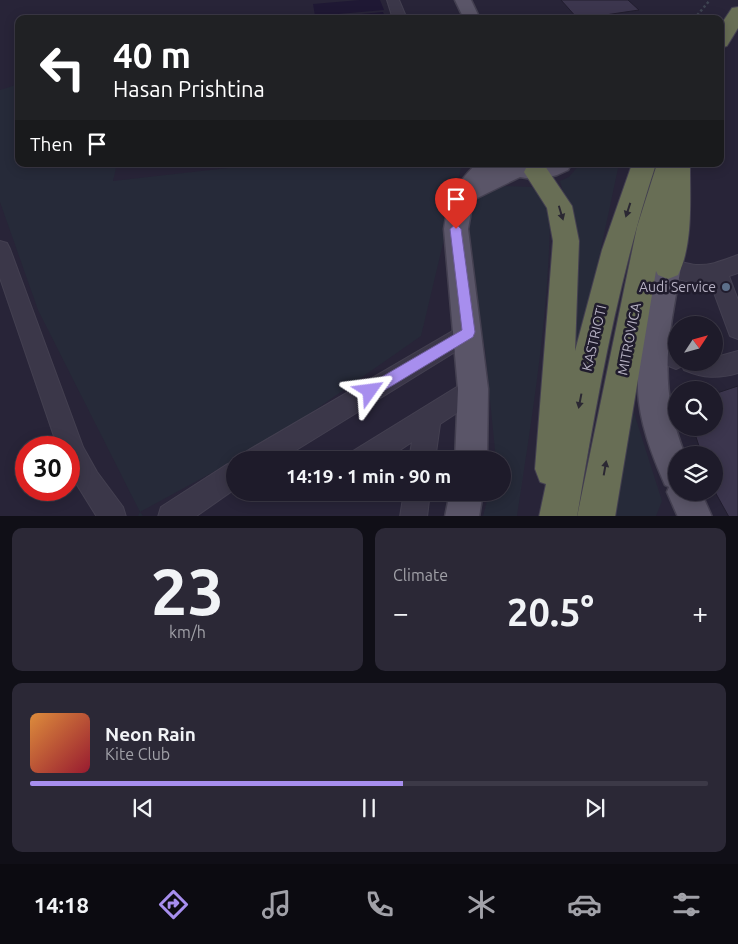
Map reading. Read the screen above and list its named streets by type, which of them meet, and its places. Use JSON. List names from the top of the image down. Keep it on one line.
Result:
{"streets":{"highway":["KASTRIOTI","MITROVICA"]},"places":["Audi Service"],"north":"top right","page":{"turn":["40 m","Hasan Prishtina"],"then":"Then","limit":"30","trip":"14:19 · 1 min · 90 m","tile":[["23","km/h"],"Climate"],"heat":["−","20.5°","+"],"song":["Neon Rain","Kite Club"],"tabs":"14:18"}}
